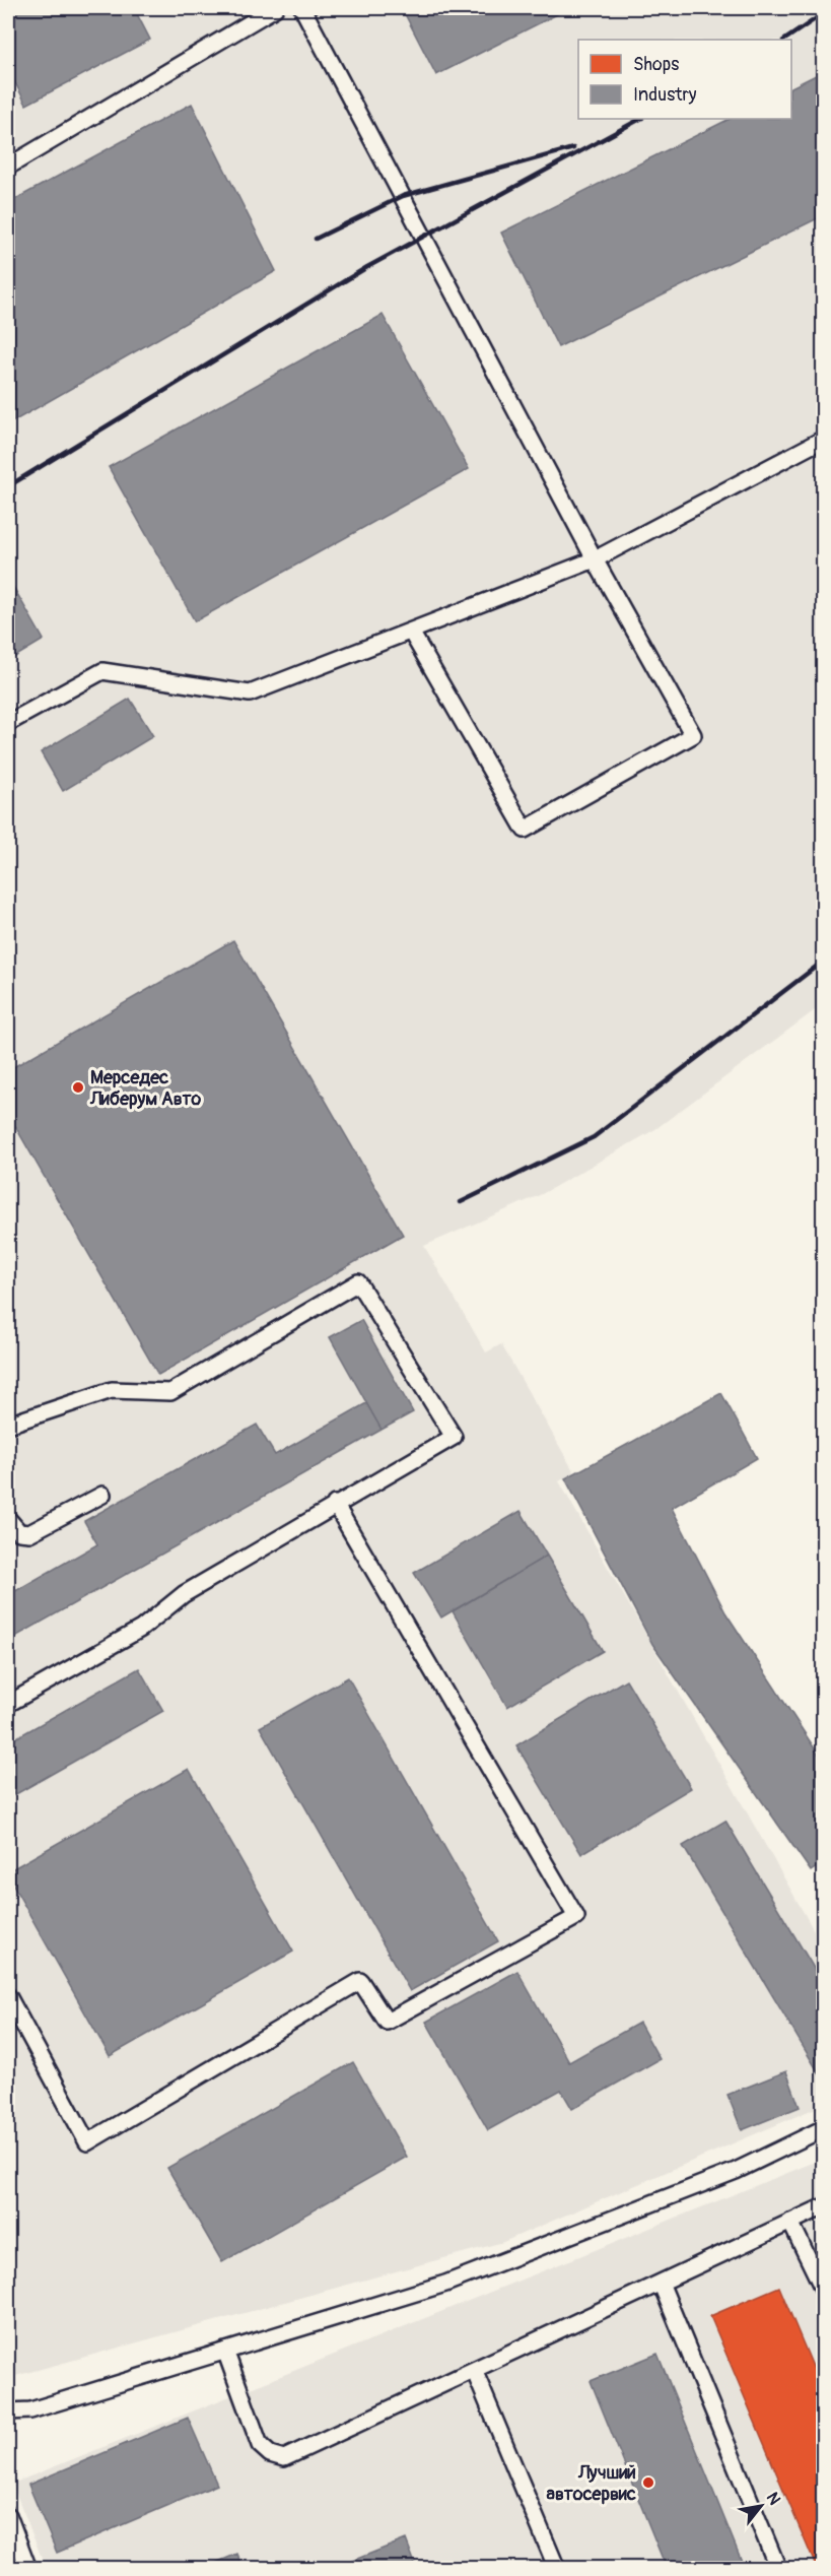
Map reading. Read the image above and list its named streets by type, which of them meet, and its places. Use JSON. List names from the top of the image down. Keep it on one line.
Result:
{"places":["Мерседес Либерум Авто","Лучший автосервис"],"legend":["Shops","Industry"],"north":"top right"}
